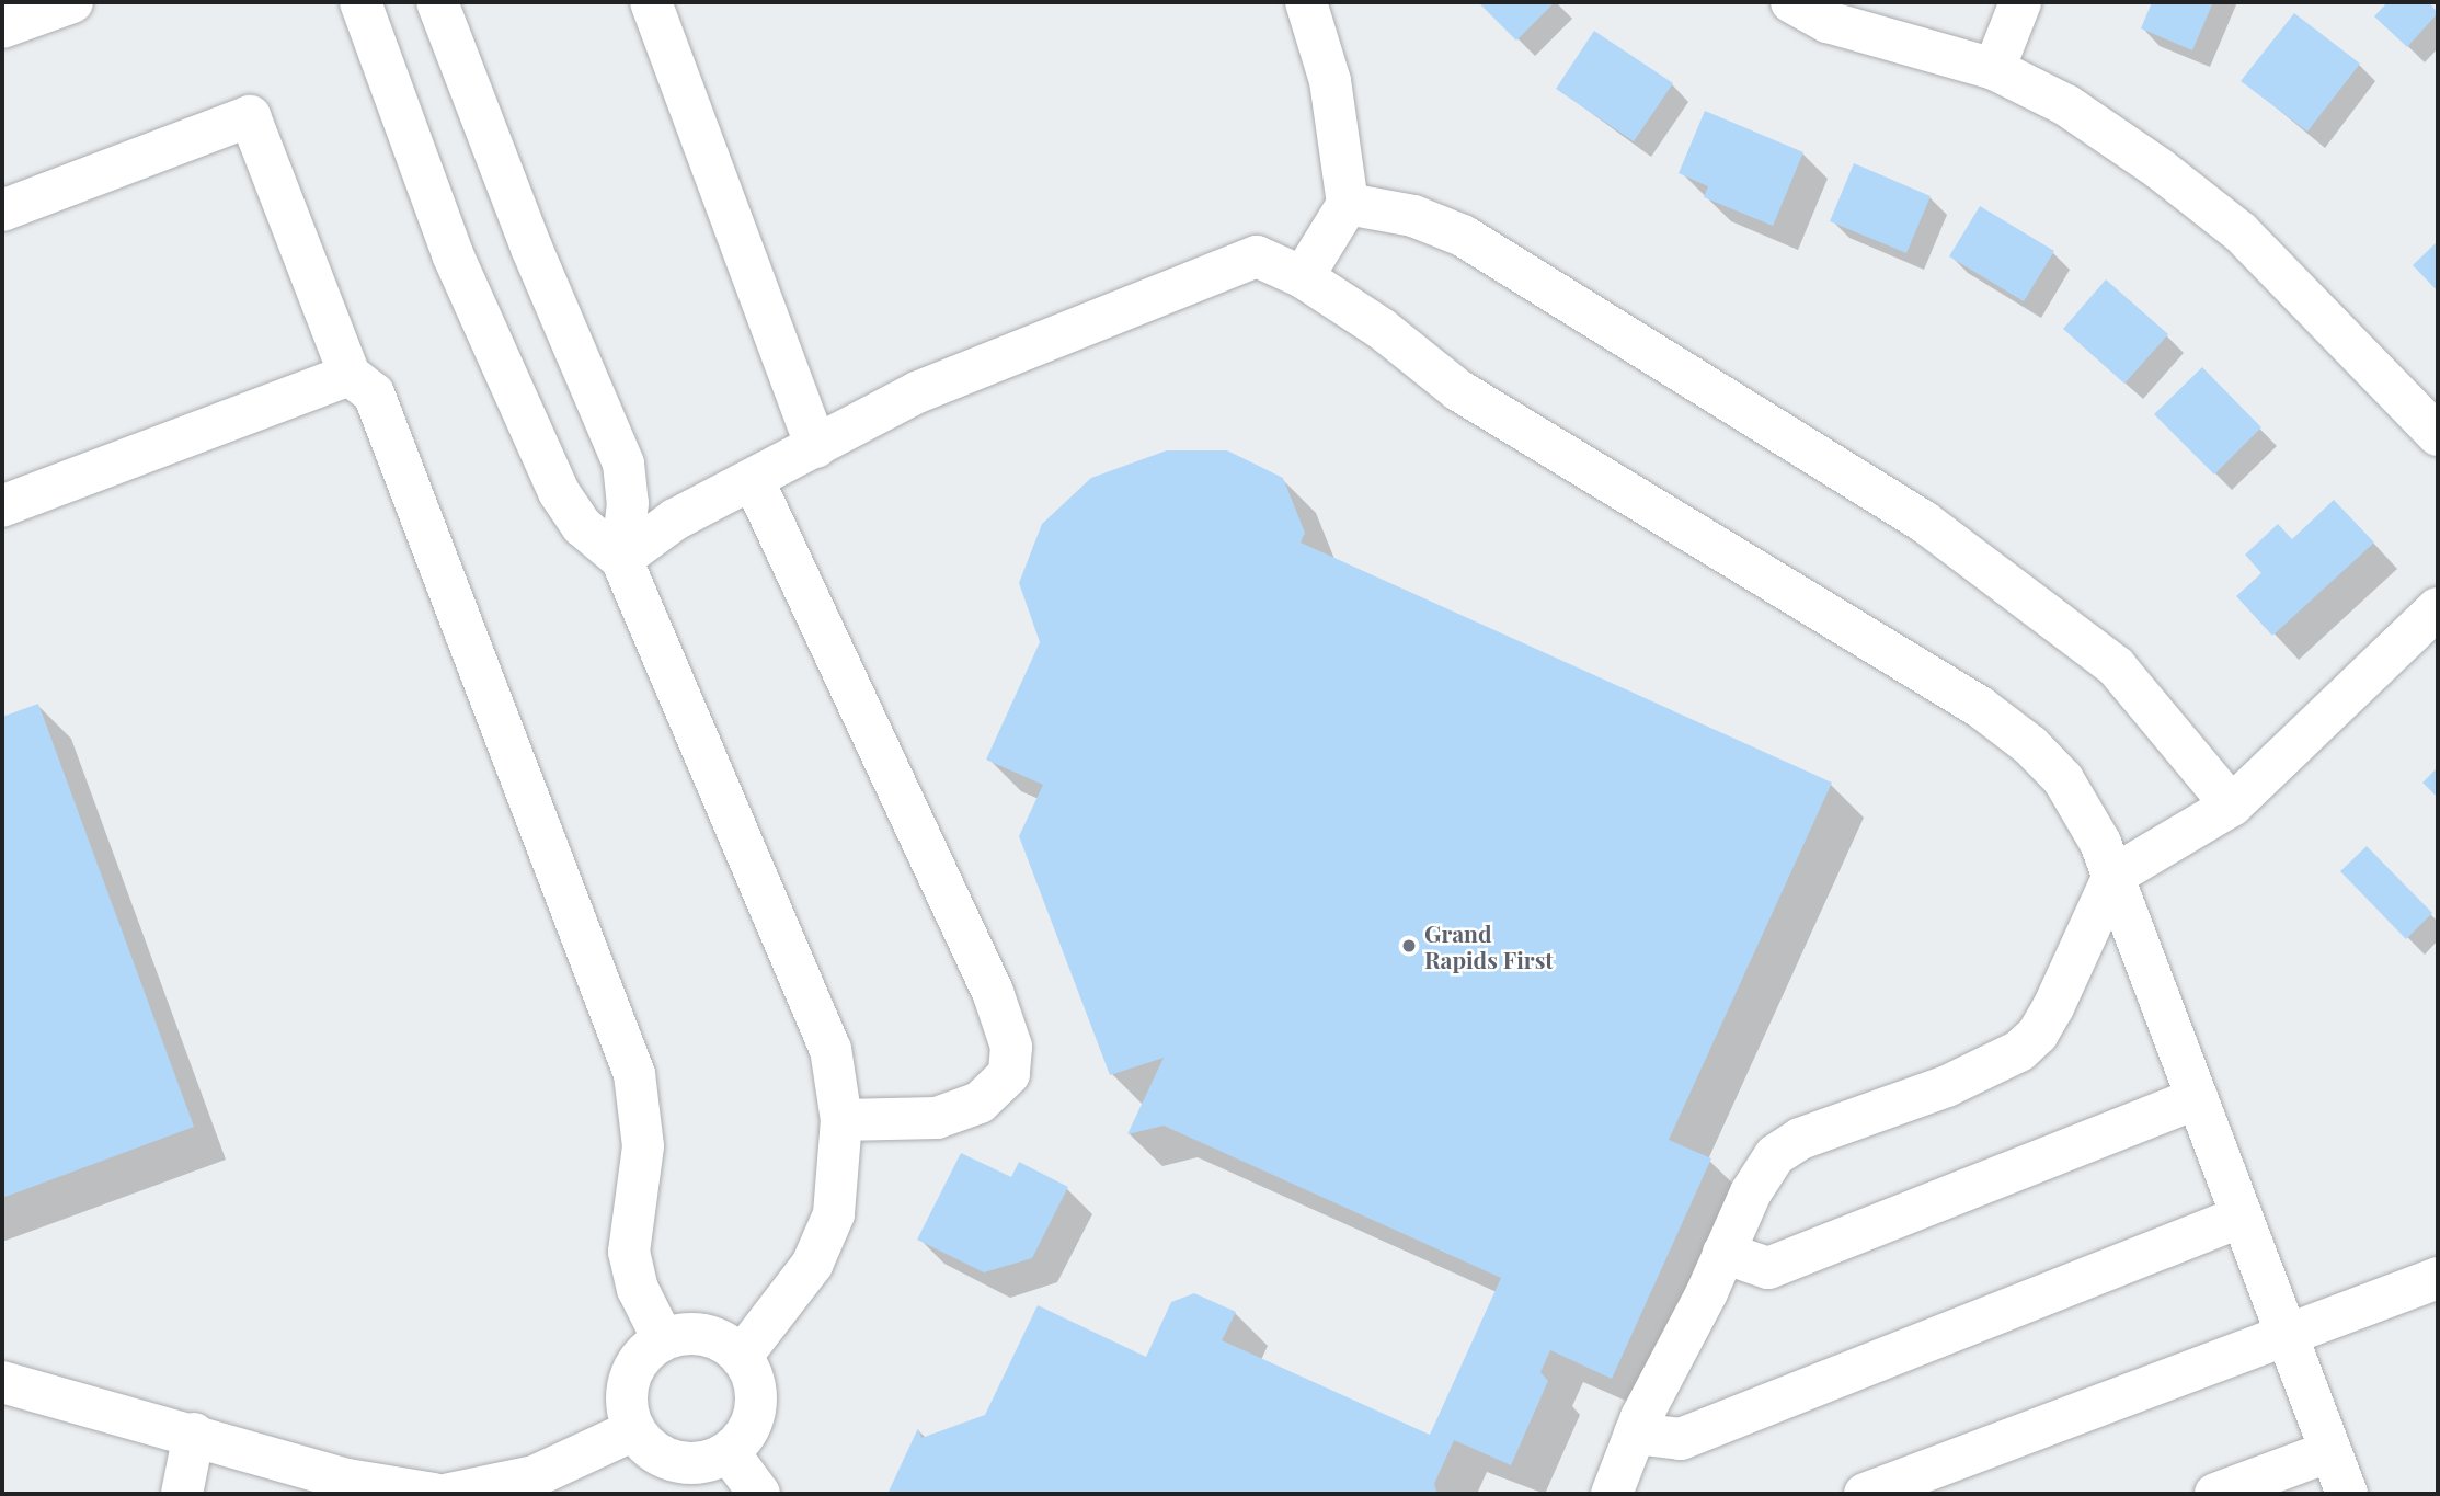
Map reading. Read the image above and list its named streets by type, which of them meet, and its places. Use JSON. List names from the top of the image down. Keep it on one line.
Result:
{"places":["Grand Rapids First"]}
